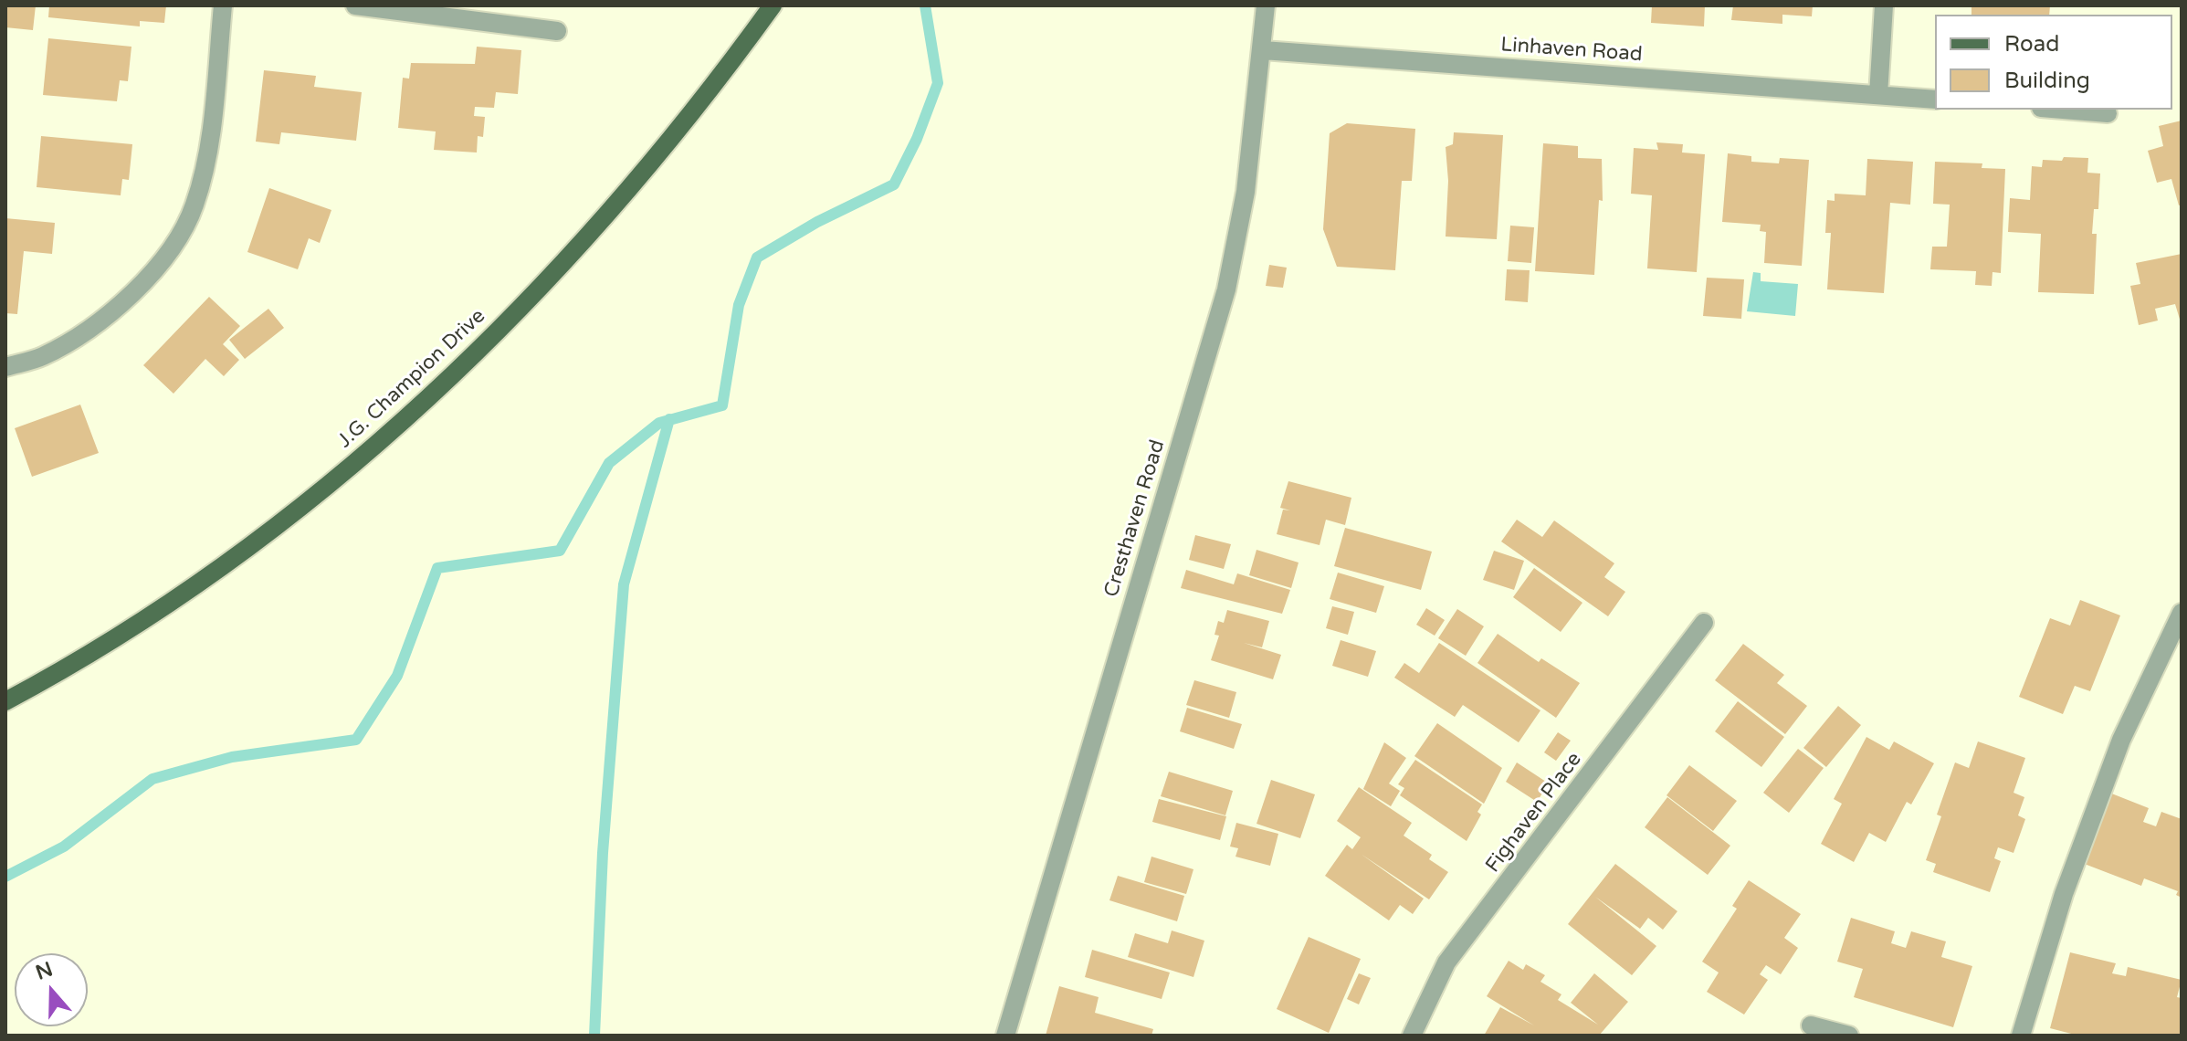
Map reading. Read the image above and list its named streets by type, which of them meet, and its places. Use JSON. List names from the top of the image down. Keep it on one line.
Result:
{"streets":{"main road":["J.G. Champion Drive"],"street":["Linhaven Road","Cresthaven Road","Fighaven Place"]},"crossings":[["Linhaven Road","Cresthaven Road"]],"legend":["Road","Building"],"north":"top"}
